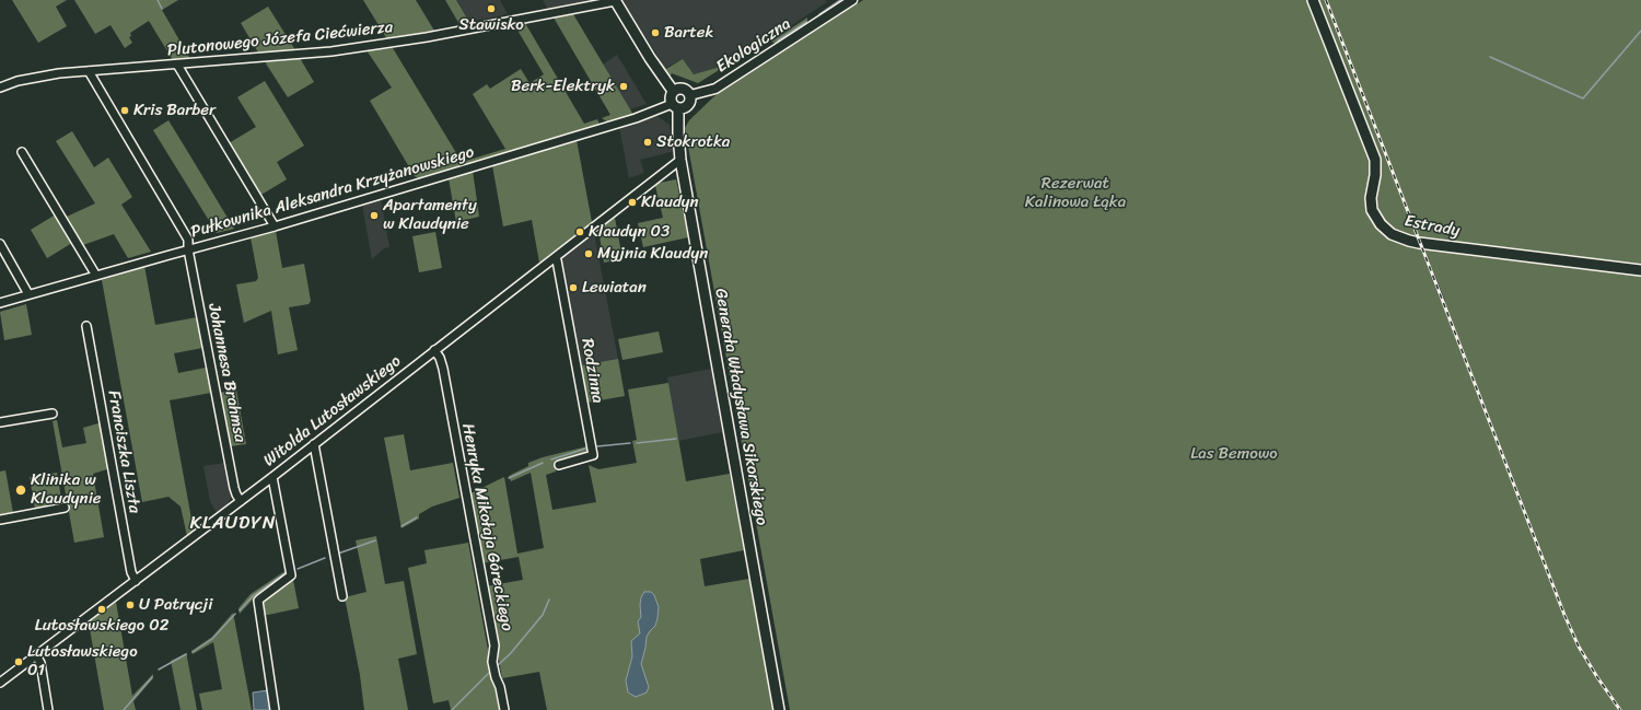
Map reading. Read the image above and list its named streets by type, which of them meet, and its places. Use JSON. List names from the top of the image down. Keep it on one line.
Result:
{"streets":{"main road":["Estrady","Generała Władysława Sikorskiego"],"street":["Plutonowego Józefa Ciećwierza","Ekologiczna","Pułkownika Aleksandra Krzyżanowskiego","Rodzinna","Johannesa Brahmsa","Witolda Lutosławskiego","Franciszka Liszta","Henryka Mikołaja Góreckiego"]},"crossings":[["Plutonowego Józefa Ciećwierza","Johannesa Brahmsa"],["Ekologiczna","Pułkownika Aleksandra Krzyżanowskiego"],["Ekologiczna","Generała Władysława Sikorskiego"],["Pułkownika Aleksandra Krzyżanowskiego","Johannesa Brahmsa"],["Pułkownika Aleksandra Krzyżanowskiego","Generała Władysława Sikorskiego"],["Rodzinna","Witolda Lutosławskiego"],["Johannesa Brahmsa","Witolda Lutosławskiego"],["Generała Władysława Sikorskiego","Witolda Lutosławskiego"],["Witolda Lutosławskiego","Franciszka Liszta"],["Witolda Lutosławskiego","Henryka Mikołaja Góreckiego"]],"districts":["KLAUDYN"],"parks":["Rezerwat Kalinowa Łąka","Las Bemowo"],"places":["Stawisko","Bartek","Berk-Elektryk","Kris Barber","Stokrotka","Klaudyn","Apartamenty w Klaudynie","Klaudyn 03","Myjnia Klaudyn","Lewiatan","Klinika w Klaudynie","U Patrycji","Lutosławskiego 02","Lutosławskiego 01"]}
